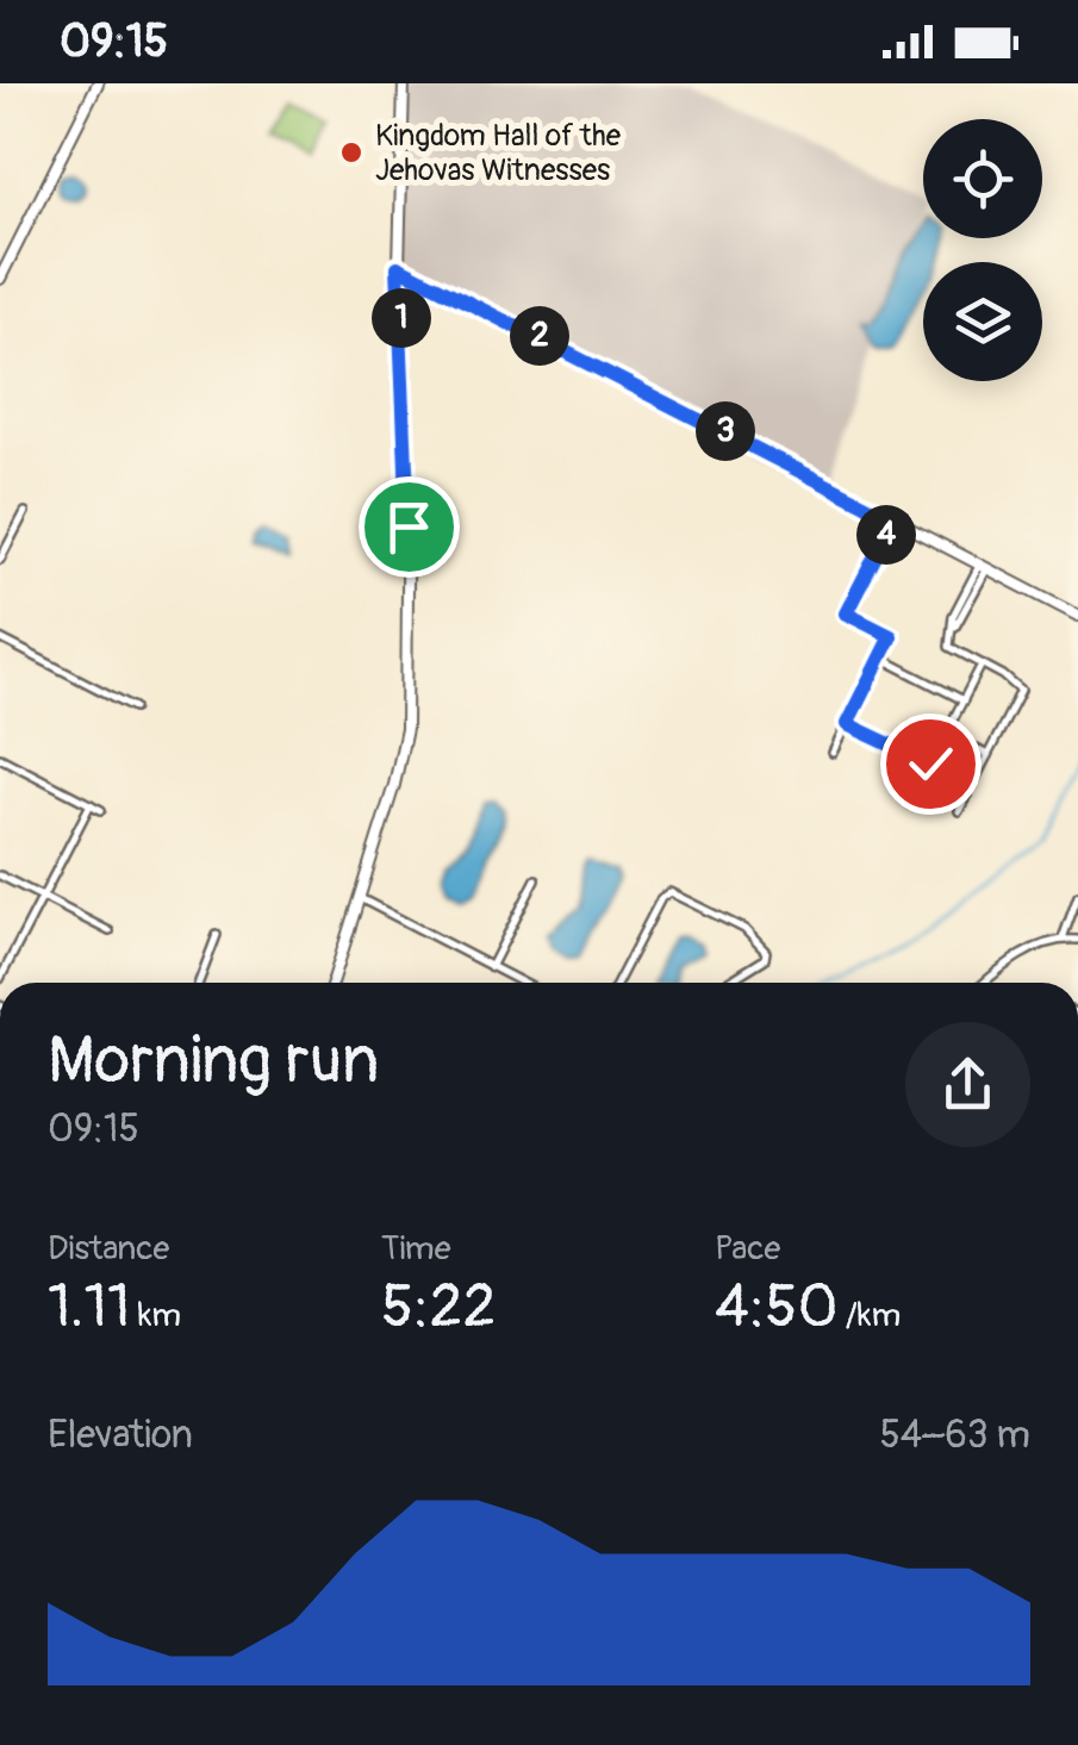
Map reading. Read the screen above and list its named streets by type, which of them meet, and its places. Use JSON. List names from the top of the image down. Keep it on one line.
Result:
{"places":["Kingdom Hall of the Jehovas Witnesses"],"page":{"status":"09:15","pins":["1","2","3","4"],"heading":["Morning run","09:15"],"stats":[["Distance","1.11 km"],["Time","5:22"],["Pace","4:50 /km"]],"chart":["Elevation","54–63 m"]}}
